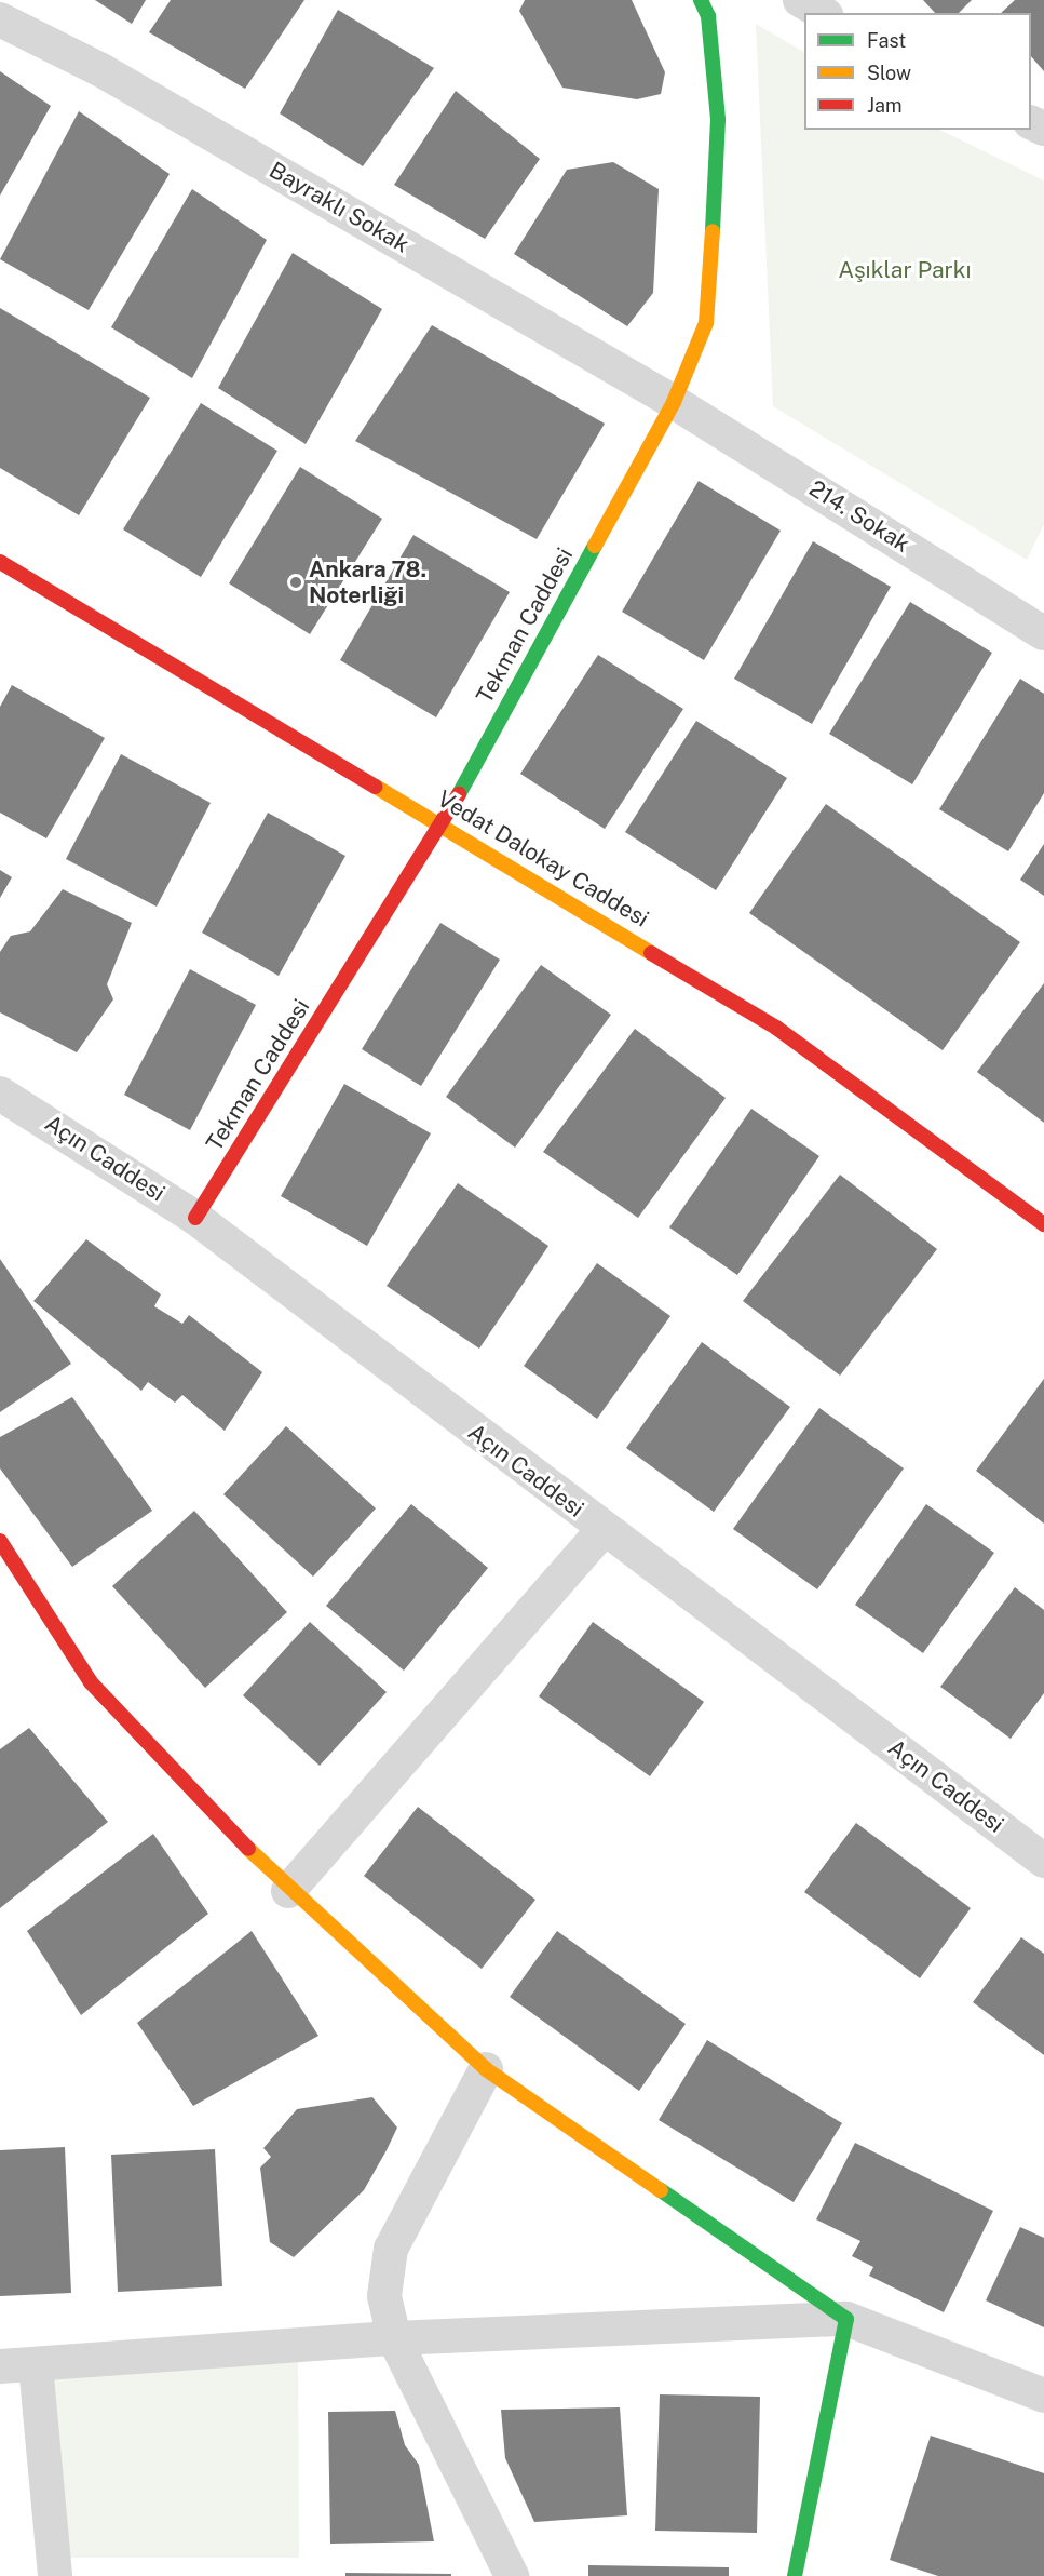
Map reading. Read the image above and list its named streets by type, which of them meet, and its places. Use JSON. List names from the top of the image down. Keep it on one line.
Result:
{"streets":{"street":["Bayraklı Sokak","214. Sokak","Tekman Caddesi","Vedat Dalokay Caddesi","Açın Caddesi"]},"crossings":[["Bayraklı Sokak","214. Sokak"],["Bayraklı Sokak","Tekman Caddesi"],["214. Sokak","Tekman Caddesi"],["Tekman Caddesi","Vedat Dalokay Caddesi"],["Tekman Caddesi","Açın Caddesi"]],"parks":["Aşıklar Parkı"],"places":["Ankara 78. Noterliği"],"legend":["Fast","Slow","Jam"]}
